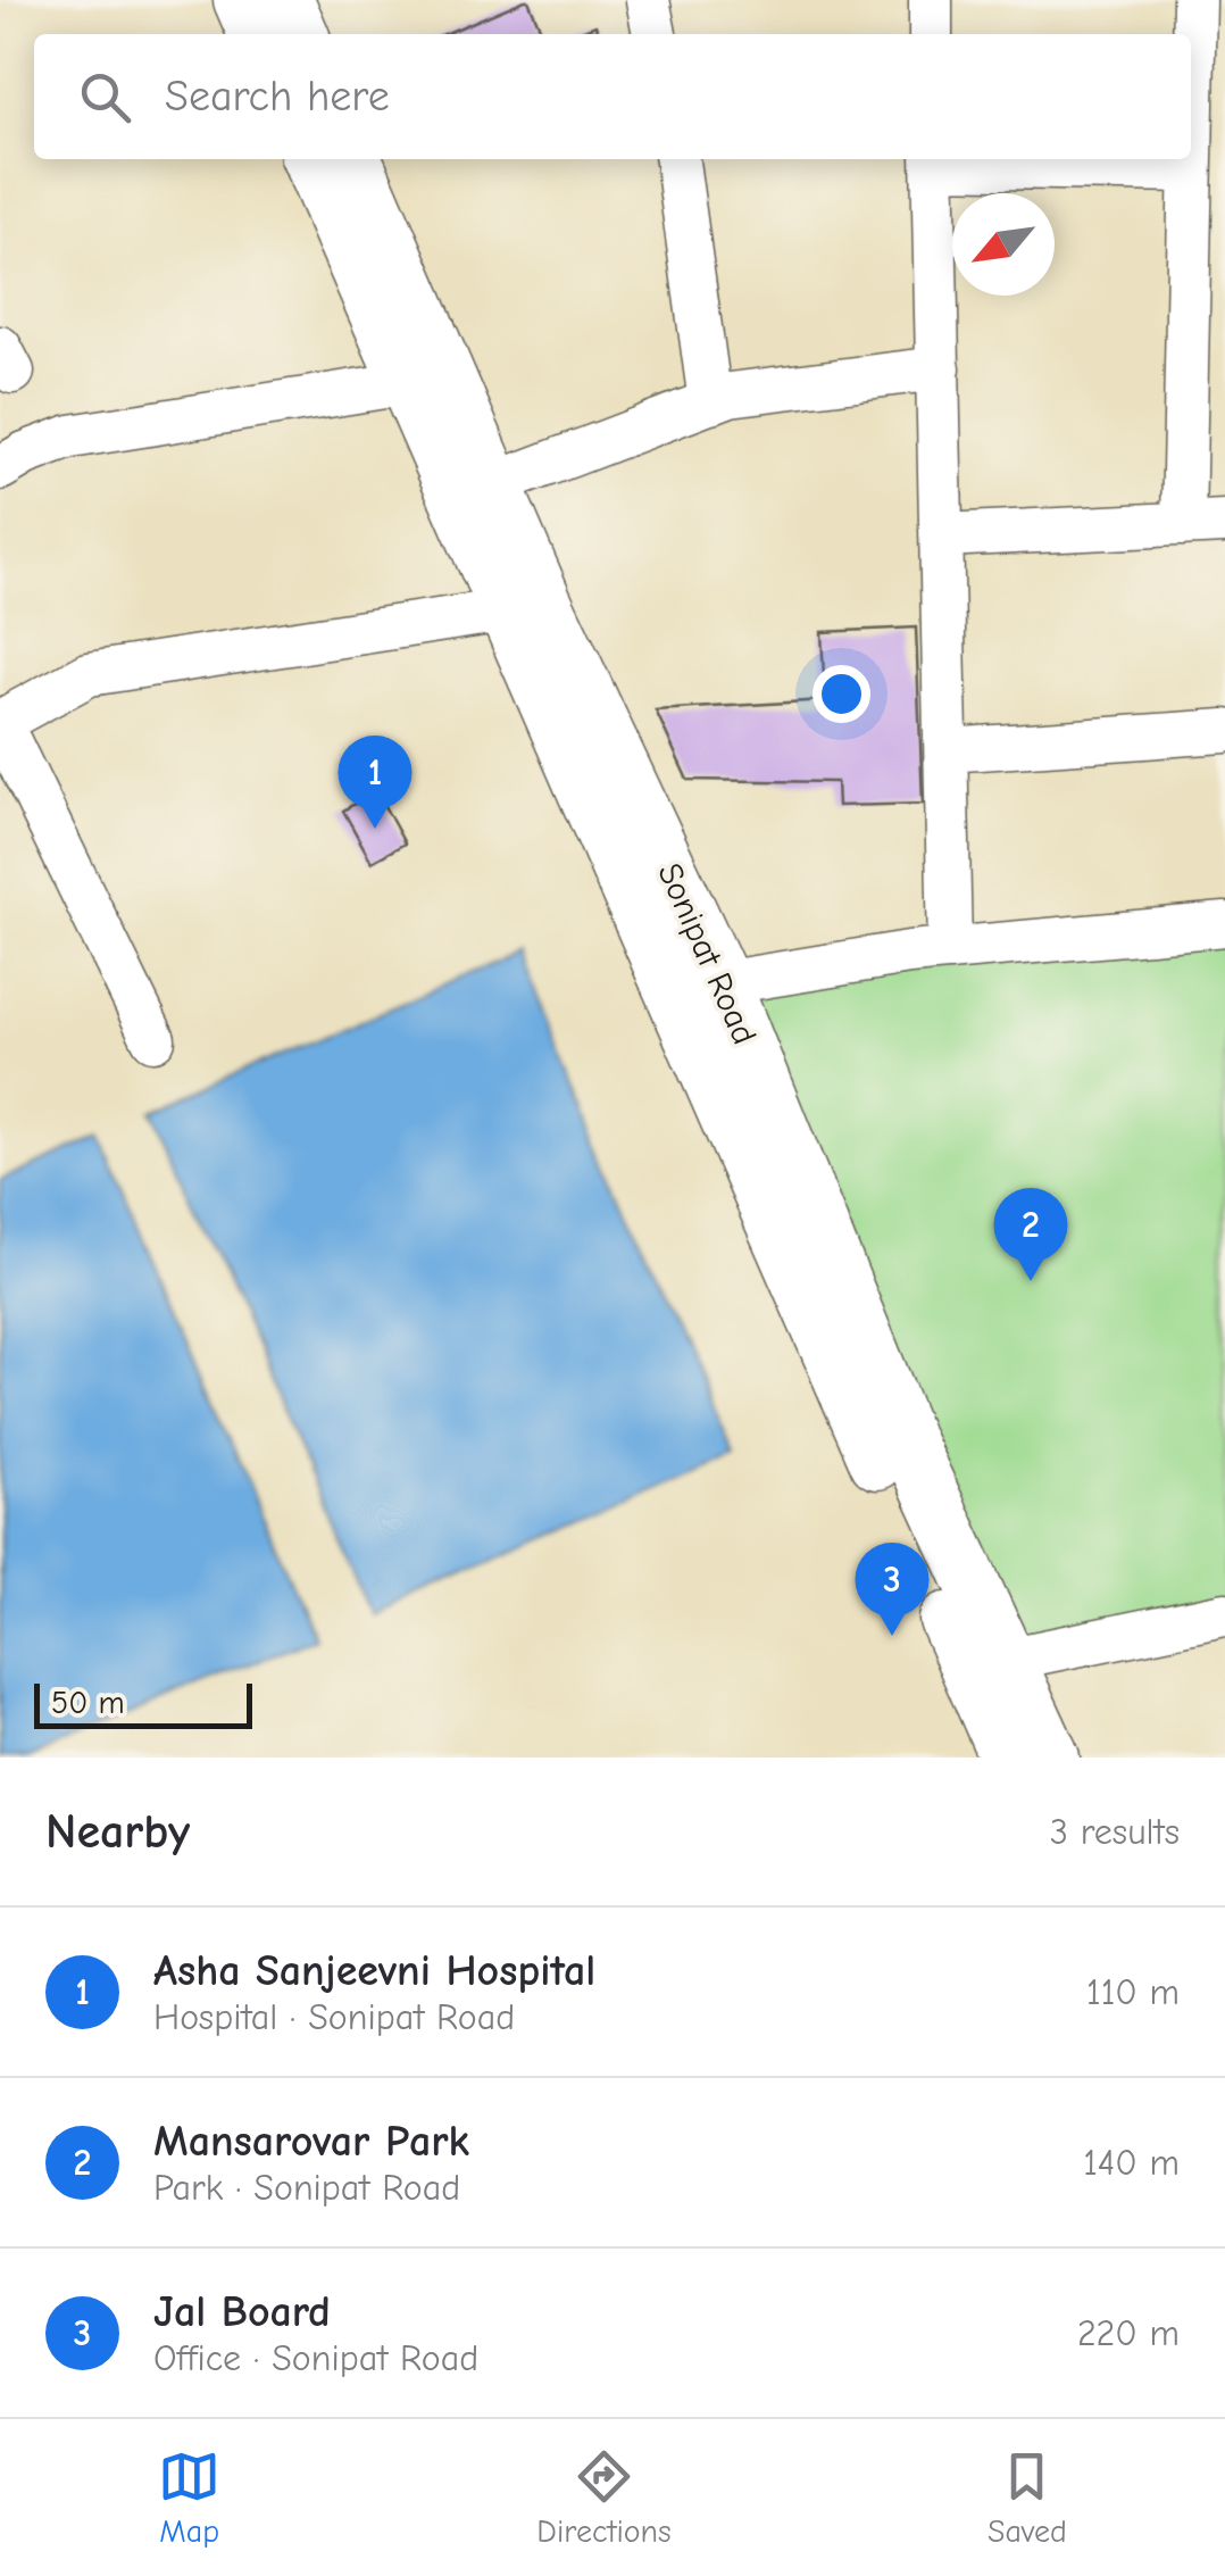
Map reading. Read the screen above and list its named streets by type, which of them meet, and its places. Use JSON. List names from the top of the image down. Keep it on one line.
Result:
{"streets":{"main road":["Sonipat Road"]},"scale_bar":"50 m","north":"bottom left","page":{"search":"Search here","pins":["1","2","3"],"scale":"50 m","heading":["Nearby","3 results"],"list":[{"mark":"1","name":"Asha Sanjeevni Hospital","note":"Hospital · Sonipat Road","value":"110 m"},{"mark":"2","name":"Mansarovar Park","note":"Park · Sonipat Road","value":"140 m"},{"mark":"3","name":"Jal Board","note":"Office · Sonipat Road","value":"220 m"}],"nav":["Map","Directions","Saved"]}}
